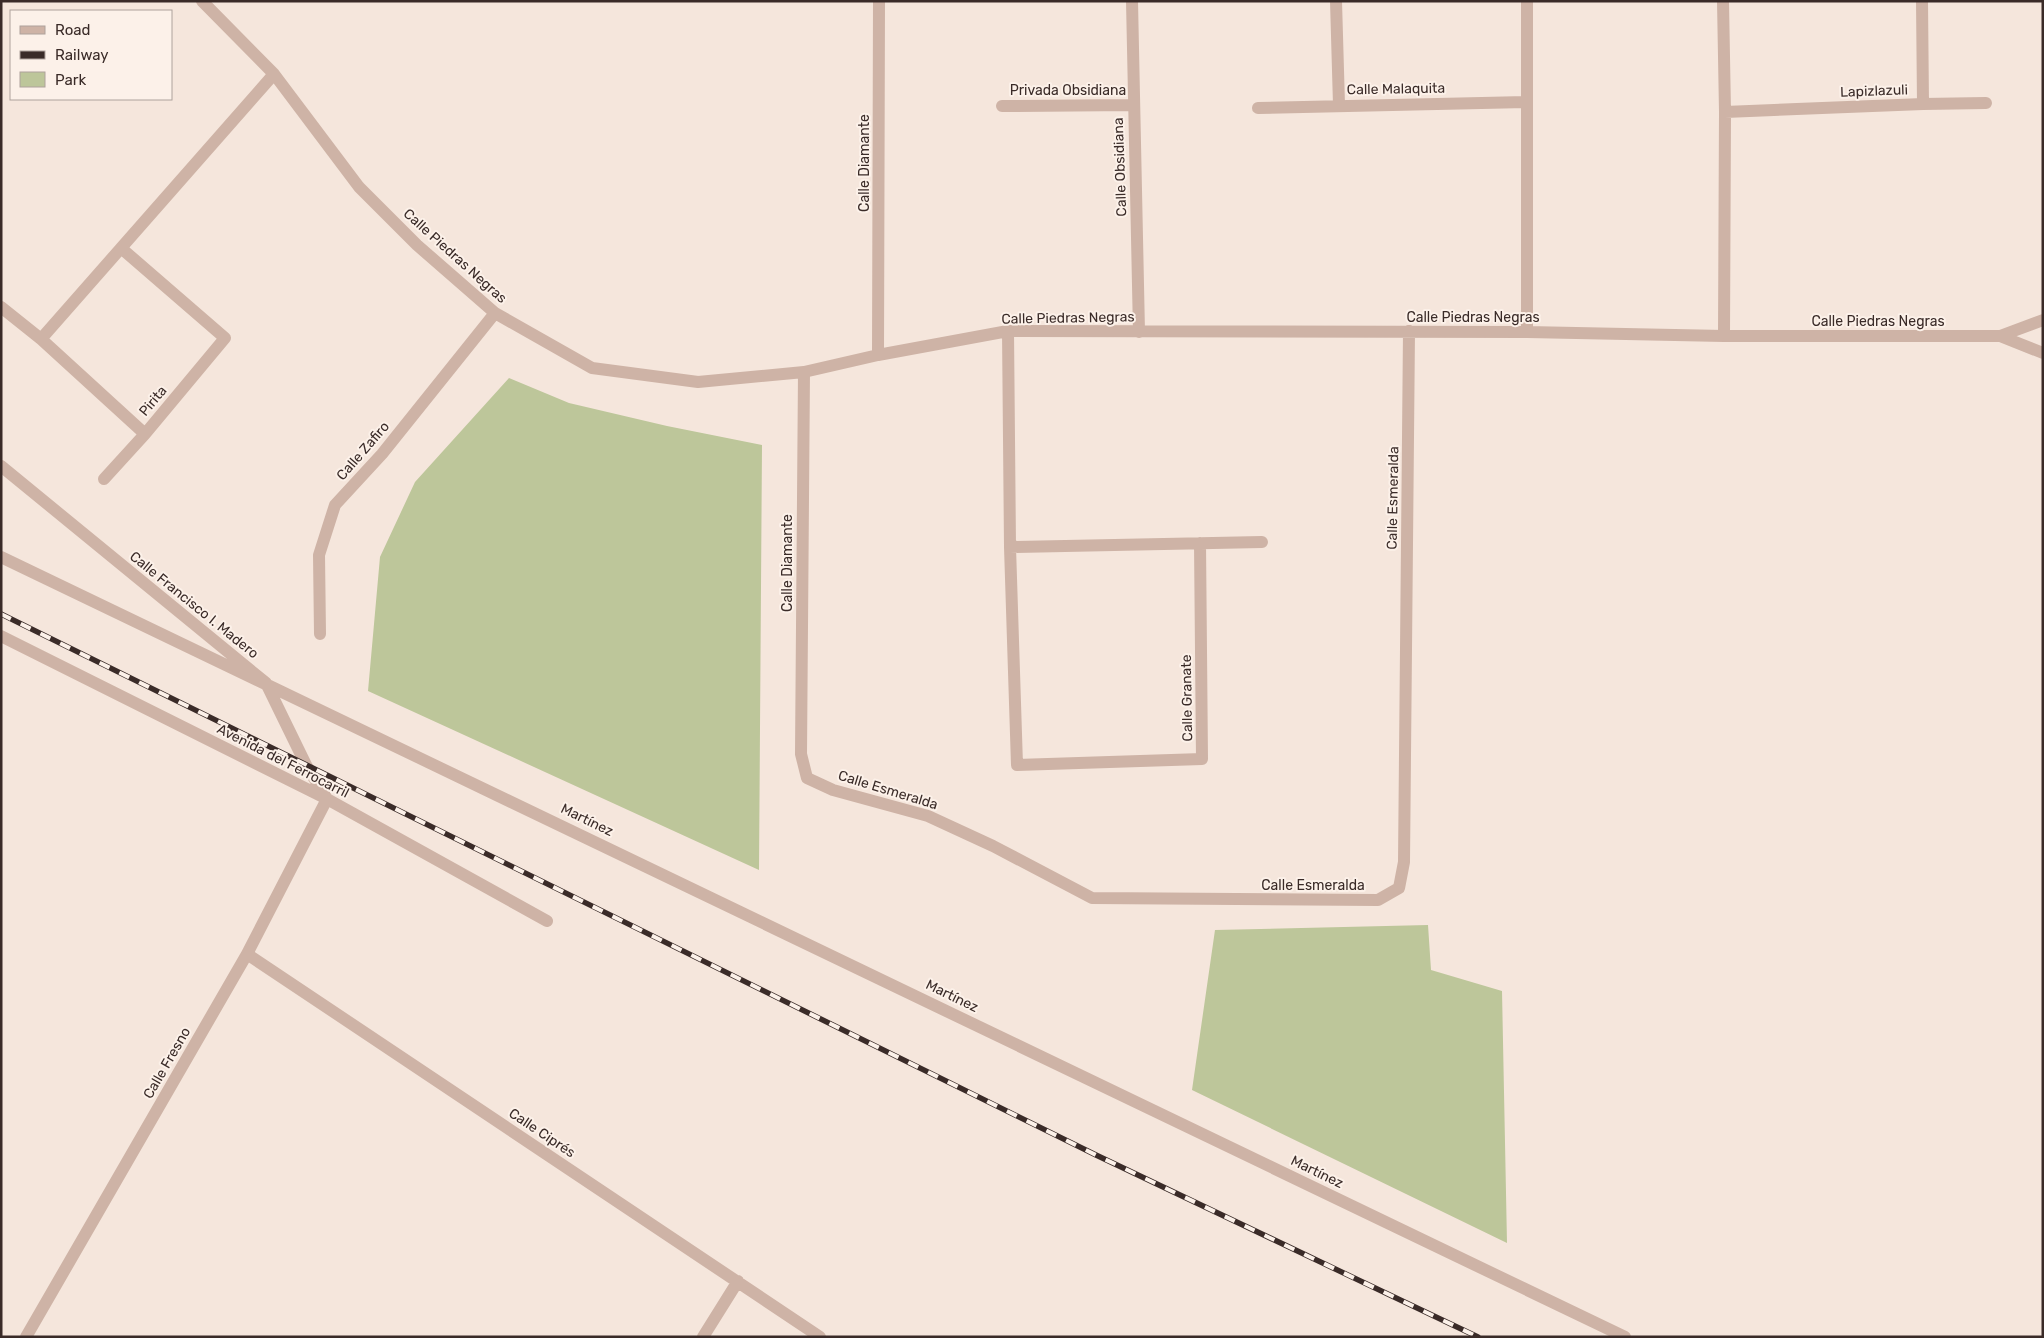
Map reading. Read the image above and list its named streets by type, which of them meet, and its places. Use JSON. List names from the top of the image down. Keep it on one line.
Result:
{"streets":{"street":["Calle Malaquita","Privada Obsidiana","Lapizlazuli","Calle Diamante","Calle Obsidiana","Calle Piedras Negras","Pirita","Calle Zafiro","Calle Esmeralda","Calle Francisco I. Madero","Calle Granate","Avenida del Ferrocarril","Martínez","Calle Fresno","Calle Ciprés"]},"crossings":[["Privada Obsidiana","Calle Obsidiana"],["Calle Diamante","Calle Piedras Negras"],["Calle Diamante","Calle Esmeralda"],["Calle Obsidiana","Calle Piedras Negras"],["Calle Piedras Negras","Calle Zafiro"],["Calle Piedras Negras","Calle Esmeralda"],["Calle Piedras Negras","Calle Granate"],["Calle Francisco I. Madero","Avenida del Ferrocarril"],["Calle Francisco I. Madero","Martínez"],["Calle Francisco I. Madero","Calle Fresno"],["Avenida del Ferrocarril","Calle Fresno"],["Calle Fresno","Calle Ciprés"]],"legend":["Road","Railway","Park"]}
